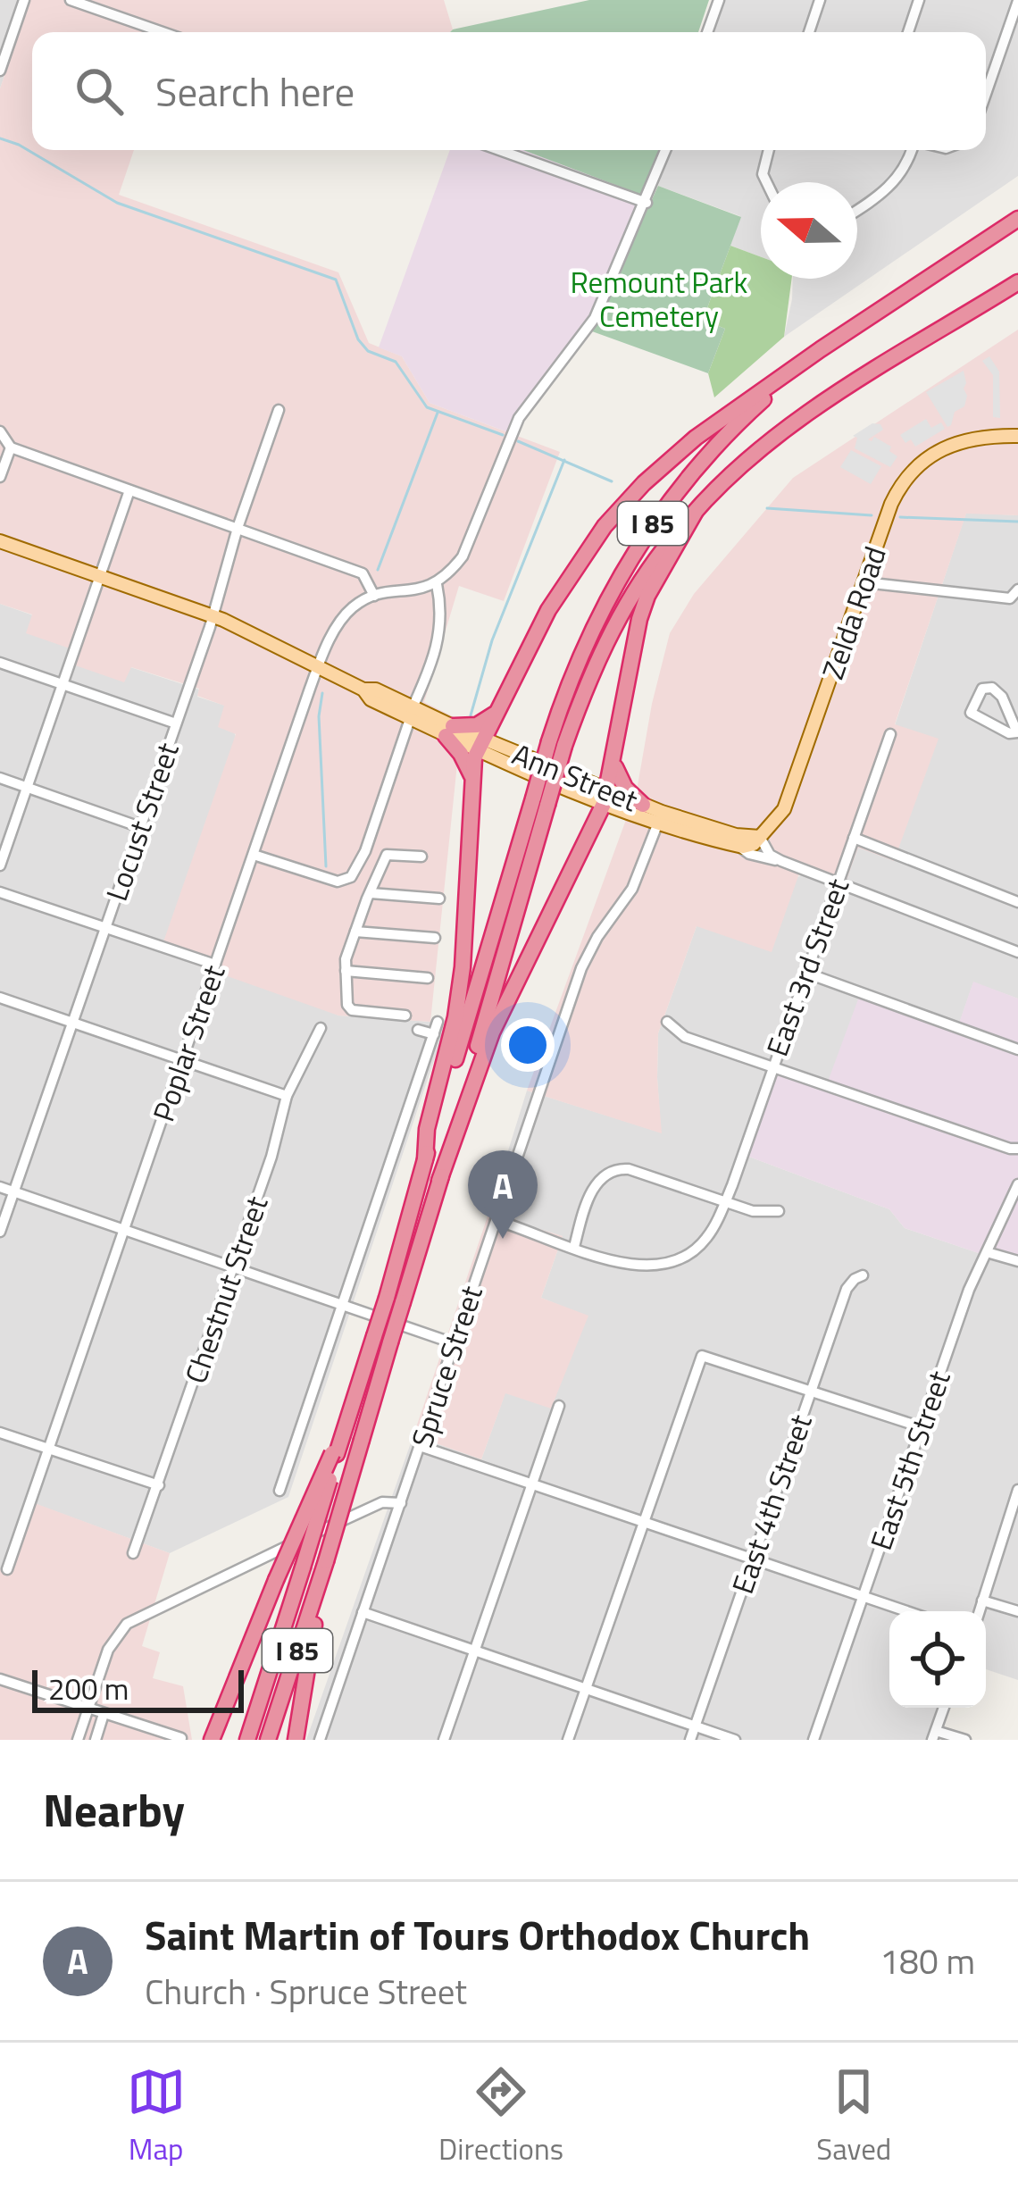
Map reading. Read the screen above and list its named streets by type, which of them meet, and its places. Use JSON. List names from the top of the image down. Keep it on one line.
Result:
{"streets":{"highway":["I 85"],"main road":["Zelda Road","Ann Street"],"street":["Locust Street","East 3rd Street","Poplar Street","Chestnut Street","Spruce Street","East 5th Street","East 4th Street"]},"crossings":[["Zelda Road","Ann Street"],["Ann Street","Locust Street"],["Ann Street","East 3rd Street"],["Ann Street","Poplar Street"],["Ann Street","Spruce Street"],["East 3rd Street","Spruce Street"]],"parks":["Remount Park Cemetery"],"scale_bar":"200 m","north":"left","page":{"search":"Search here","pins":"A","scale":"200 m","heading":"Nearby","list":[{"mark":"A","name":"Saint Martin of Tours Orthodox Church","note":"Church · Spruce Street","value":"180 m"}],"nav":["Map","Directions","Saved"]}}
